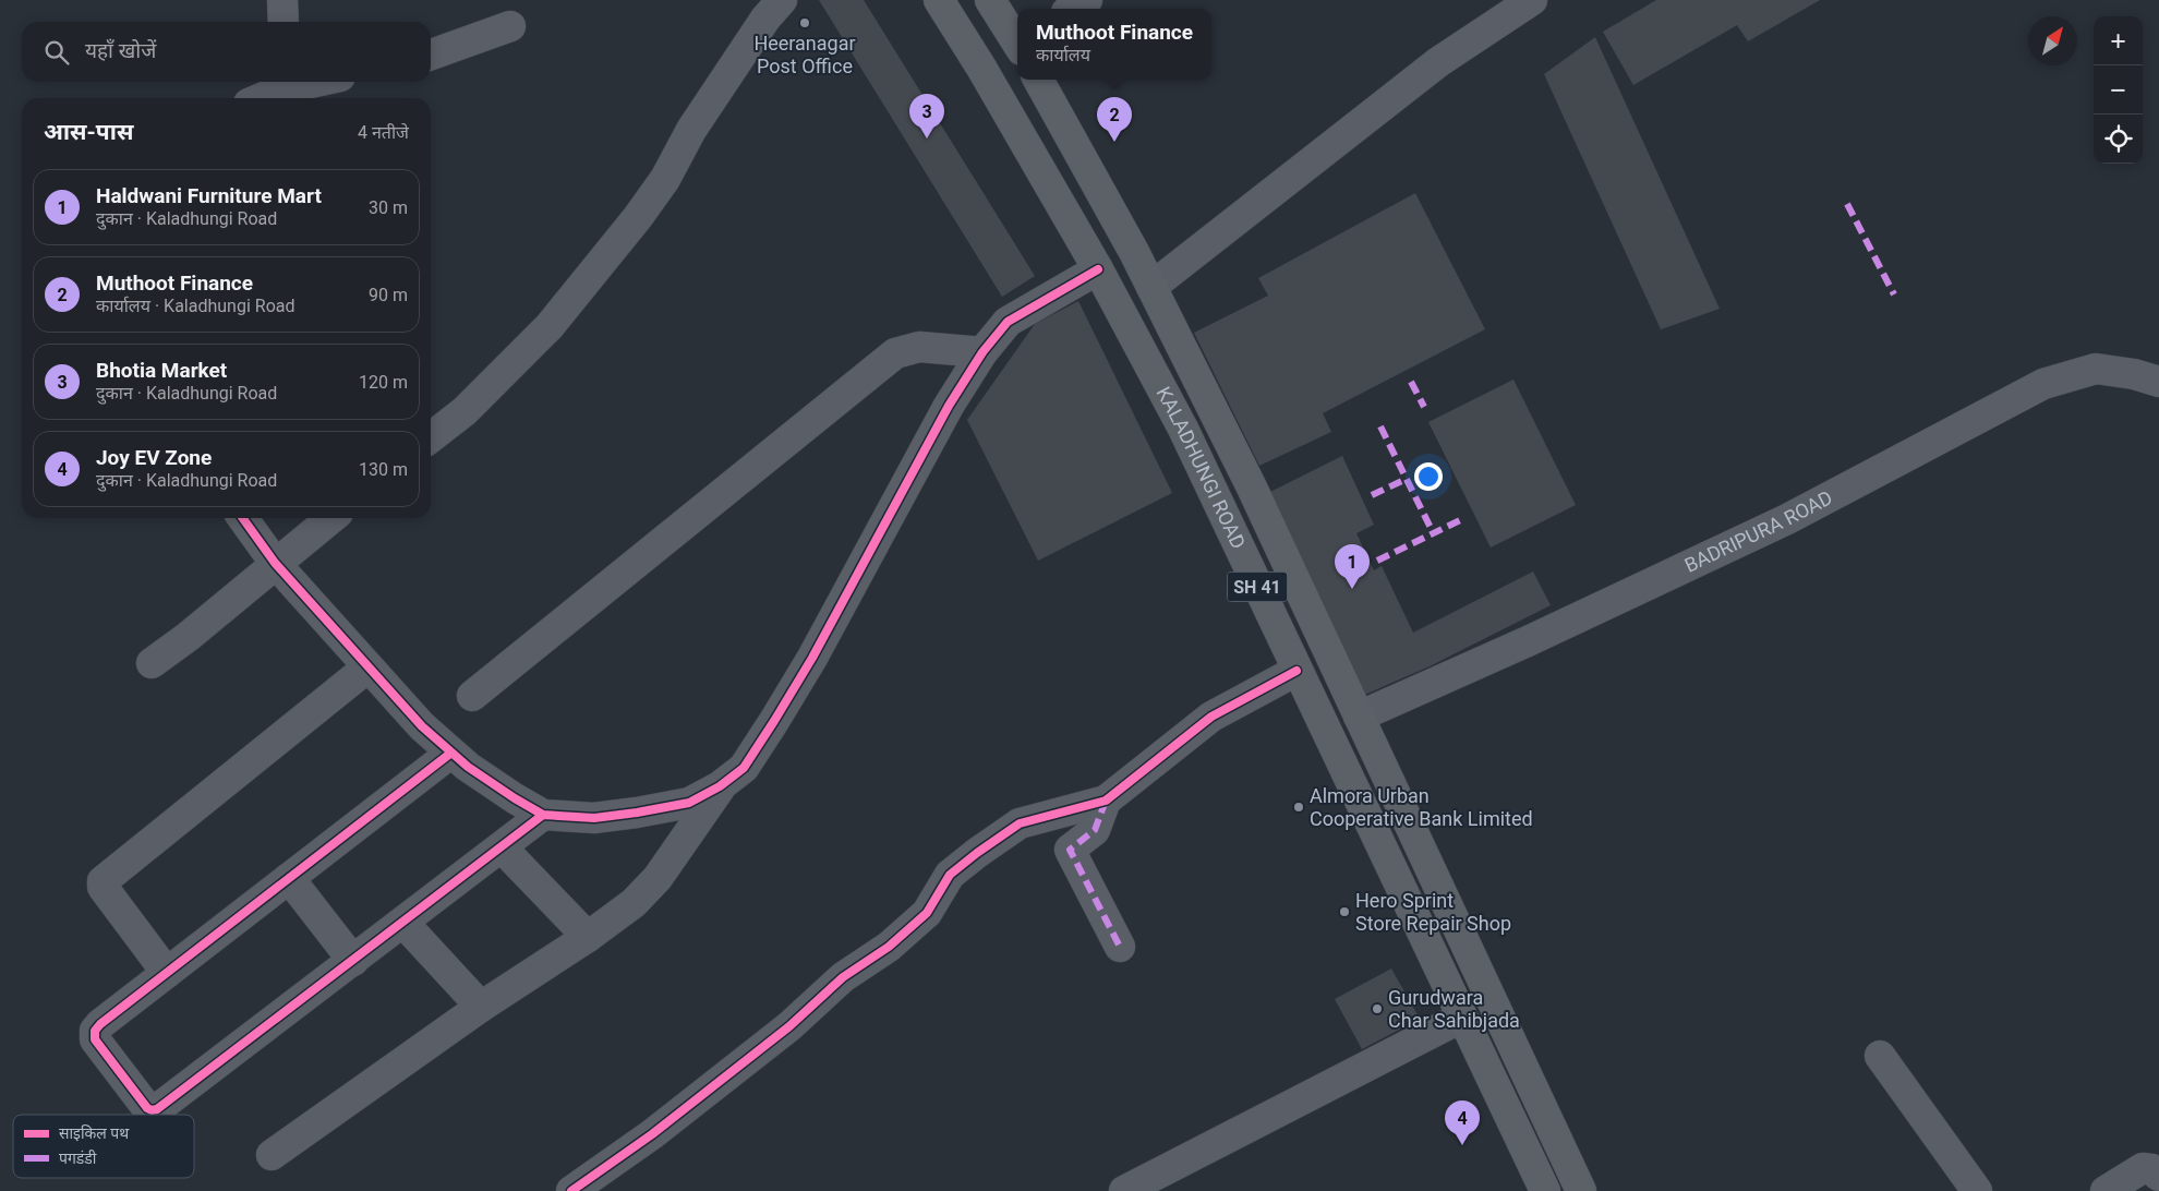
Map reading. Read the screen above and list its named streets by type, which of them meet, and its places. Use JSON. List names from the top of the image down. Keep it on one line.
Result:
{"streets":{"main road":["KALADHUNGI ROAD","SH 41"],"street":["BADRIPURA ROAD"]},"crossings":[["KALADHUNGI ROAD","BADRIPURA ROAD"]],"places":["Heeranagar Post Office","Almora Urban Cooperative Bank Limited","Hero Sprint Store Repair Shop","Gurudwara Char Sahibjada"],"legend":["साइकिल पथ","पगडंडी"],"north":"top right","page":{"popup":["Muthoot Finance","कार्यालय"],"map_buttons":["+","−"],"search":"यहाँ खोजें","pins":["3","2","1","4"],"heading":["आस-पास","4 नतीजे"],"list":[{"mark":"1","name":"Haldwani Furniture Mart","note":"दुकान · Kaladhungi Road","value":"30 m"},{"mark":"2","name":"Muthoot Finance","note":"कार्यालय · Kaladhungi Road","value":"90 m"},{"mark":"3","name":"Bhotia Market","note":"दुकान · Kaladhungi Road","value":"120 m"},{"mark":"4","name":"Joy EV Zone","note":"दुकान · Kaladhungi Road","value":"130 m"}]}}
